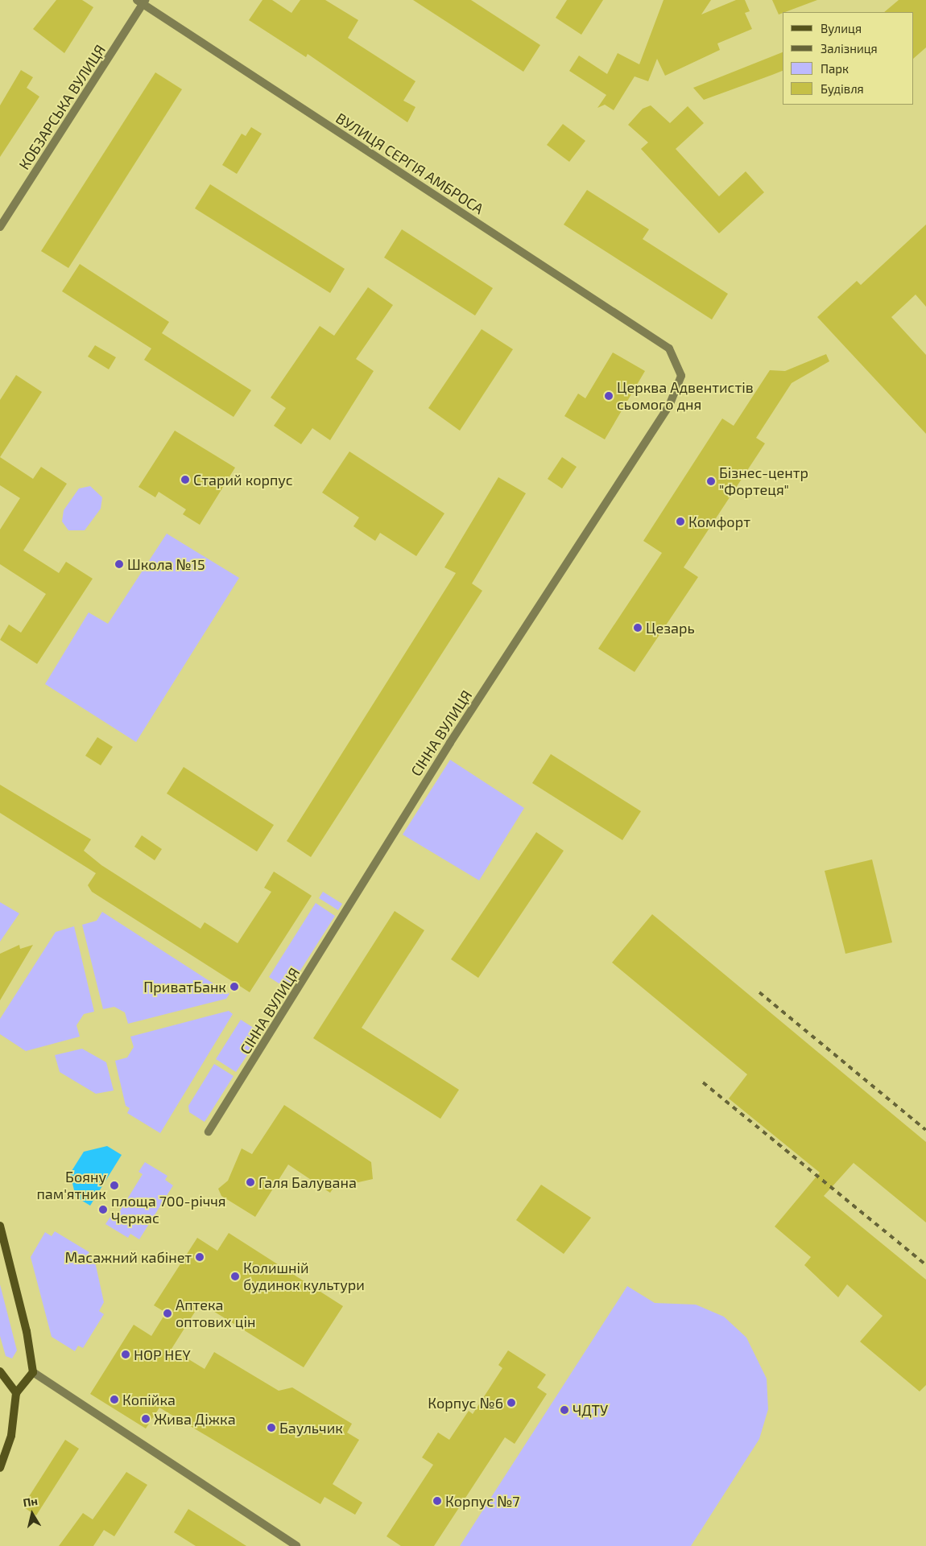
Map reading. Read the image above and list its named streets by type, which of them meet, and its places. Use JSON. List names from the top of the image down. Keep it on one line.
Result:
{"streets":{"street":["КОБЗАРСЬКА ВУЛИЦЯ","ВУЛИЦЯ СЕРГІЯ АМБРОСА","СІННА ВУЛИЦЯ"]},"crossings":[["КОБЗАРСЬКА ВУЛИЦЯ","ВУЛИЦЯ СЕРГІЯ АМБРОСА"],["ВУЛИЦЯ СЕРГІЯ АМБРОСА","СІННА ВУЛИЦЯ"]],"places":["Церква Адвентистів сьомого дня","Старий корпус","Бізнес-центр \"Фортеця\"","Комфорт","Школа №15","Цезарь","ПриватБанк","Галя Балувана","Бояну пам'ятник","площа 700-річчя Черкас","Масажний кабінет","Колишній будинок культури","Аптека оптових цін","HOP HEY","Копійка","Корпус №6","ЧДТУ","Жива Діжка","Баульчик","Корпус №7"],"legend":["Вулиця","Залізниця","Парк","Будівля"],"north":"top"}
